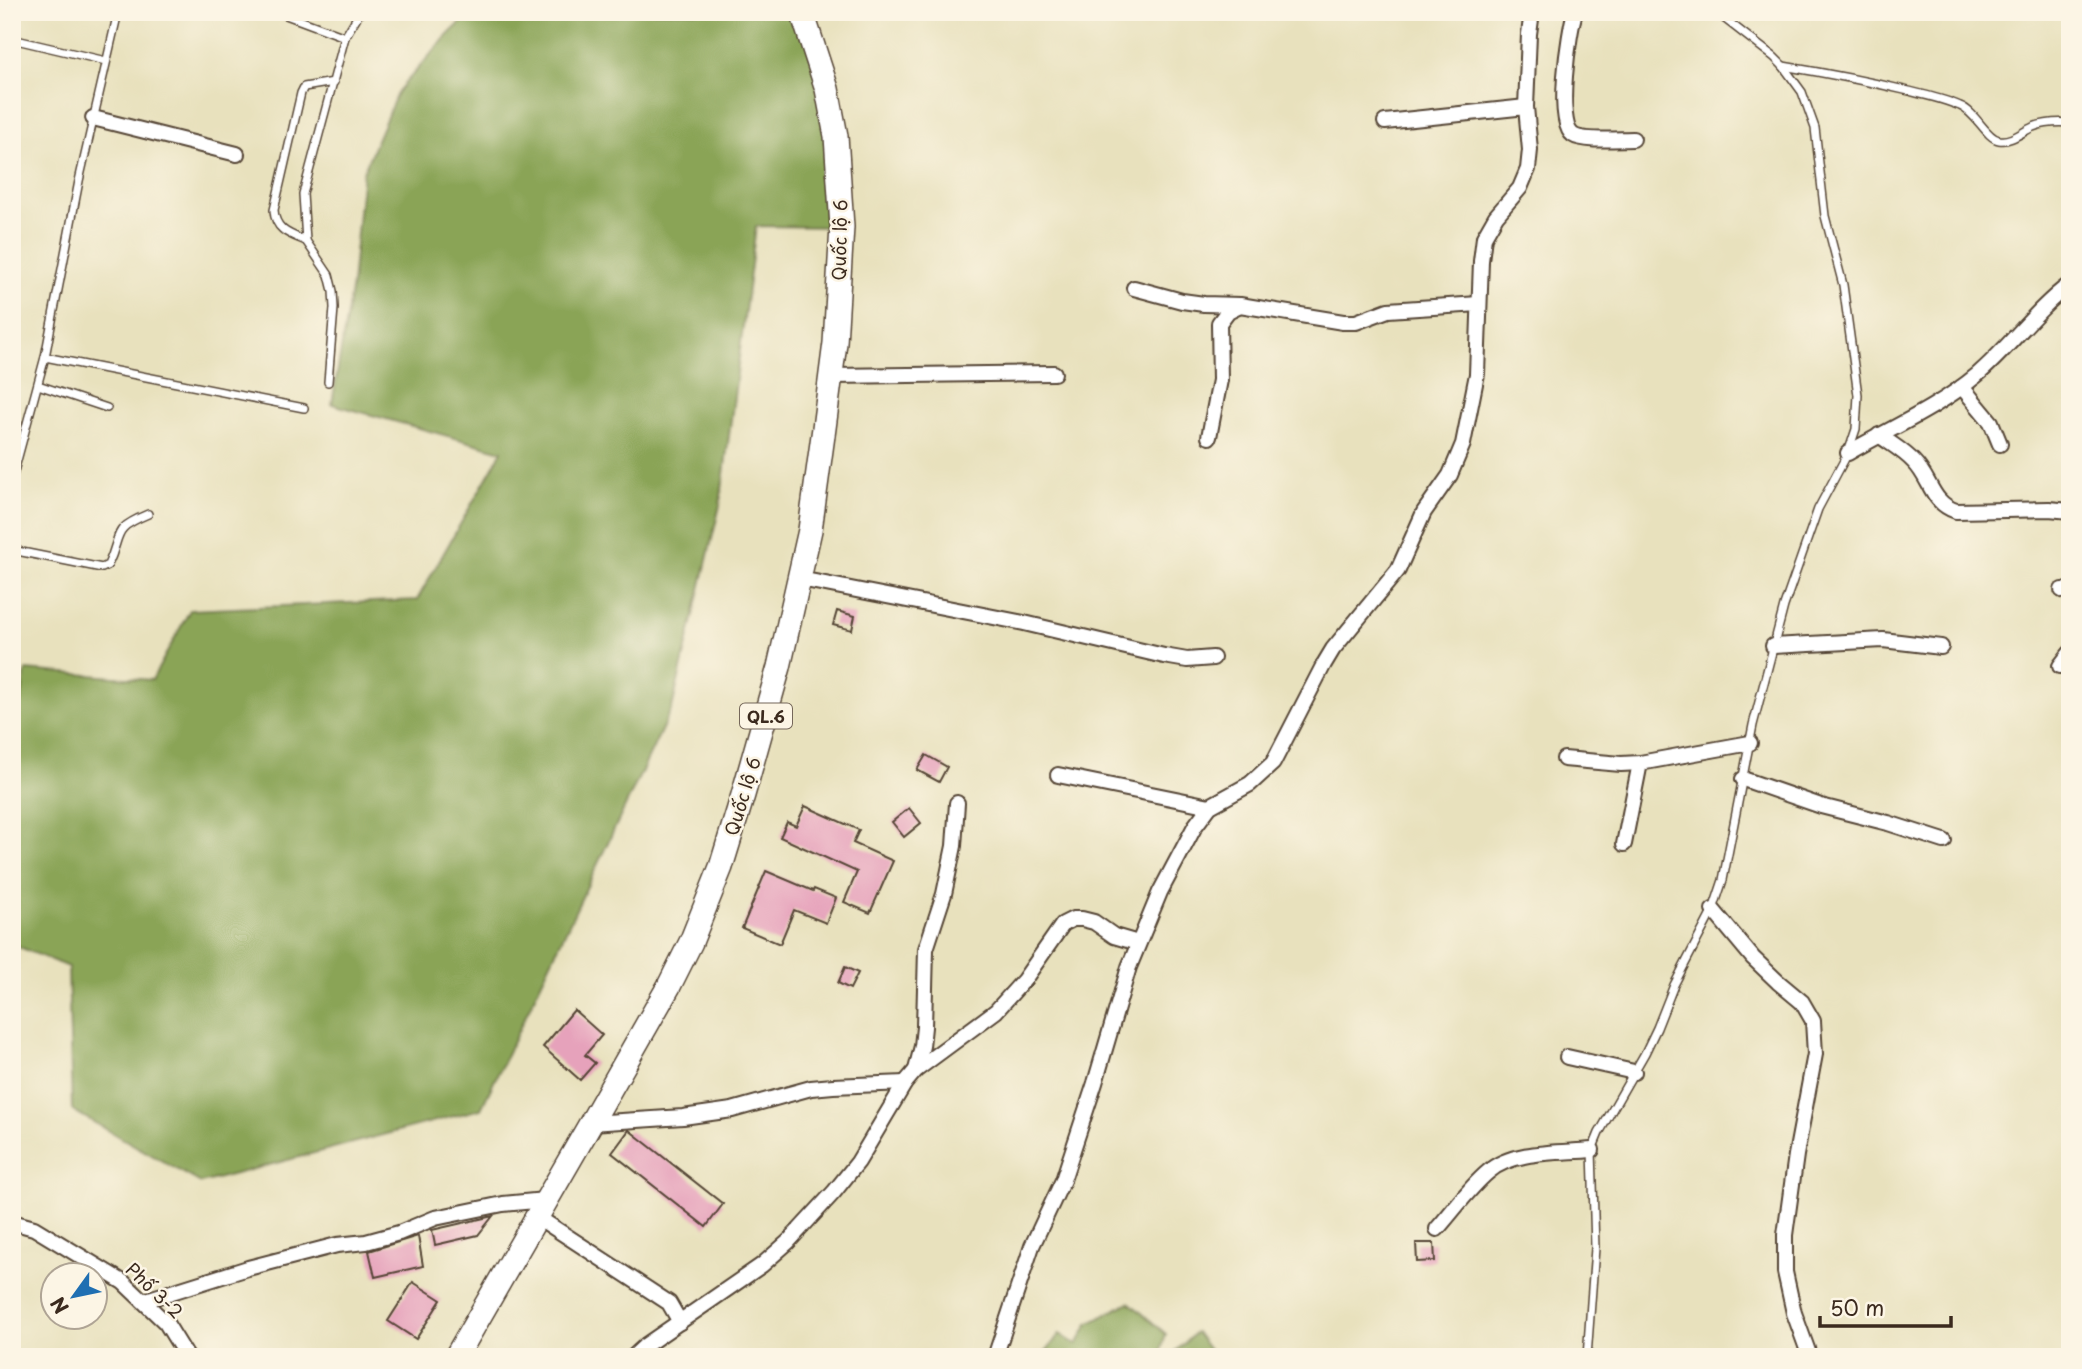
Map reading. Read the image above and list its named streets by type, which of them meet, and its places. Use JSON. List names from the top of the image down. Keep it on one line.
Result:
{"streets":{"highway":["Quốc lộ 6","QL.6"],"street":["Phố 3-2"]},"scale_bar":"50 m","north":"bottom left"}
